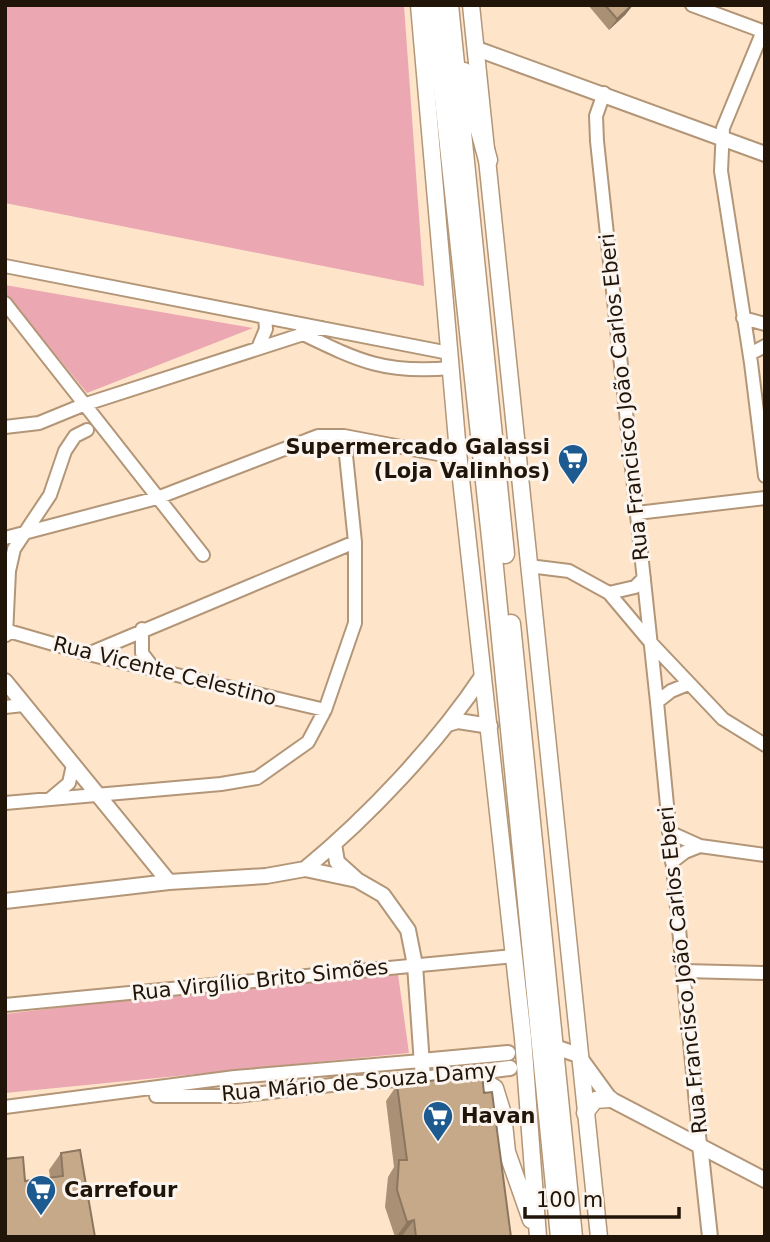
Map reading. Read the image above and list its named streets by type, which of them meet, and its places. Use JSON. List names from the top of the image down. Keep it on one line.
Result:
{"streets":{"street":["Rua Francisco João Carlos Eberi","Rua Vicente Celestino","Rua Virgílio Brito Simões","Rua Mário de Souza Damy"]},"places":{"supermarket":["Supermercado Galassi (Loja Valinhos)","Havan","Carrefour"]},"scale_bar":"100 m"}
